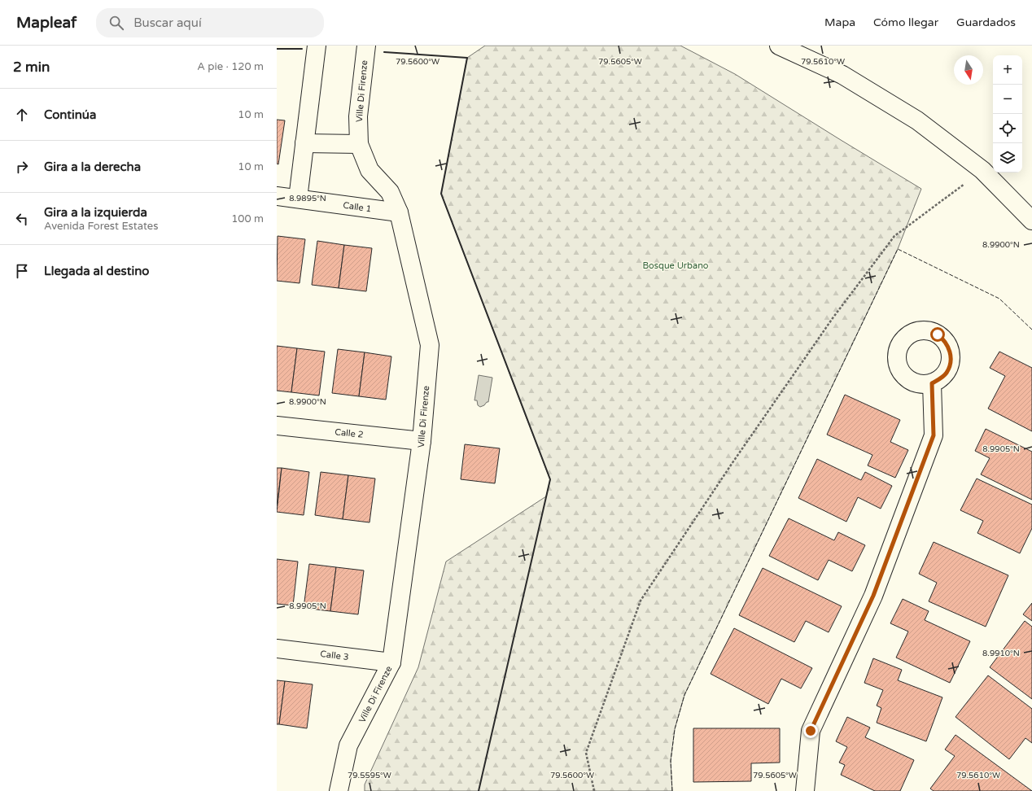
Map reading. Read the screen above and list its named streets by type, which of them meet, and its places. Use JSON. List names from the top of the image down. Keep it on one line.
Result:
{"streets":{"street":["Ville Di Firenze","Calle 1","Calle 2","Calle 3"]},"crossings":[["Ville Di Firenze","Calle 1"],["Ville Di Firenze","Calle 2"],["Ville Di Firenze","Calle 3"]],"parks":["Bosque Urbano"],"north":"bottom","page":{"header":"Mapleaf","search":"Buscar aquí","nav":["Mapa","Cómo llegar","Guardados"],"heading":["2 min","A pie · 120 m"],"map_buttons":["+","−"],"list":[["Continúa","10 m"],["Gira a la derecha","10 m"],["Gira a la izquierda","Avenida Forest Estates","100 m"],"Llegada al destino"]},"coordinates":["79.5600°W","79.5605°W","79.5610°W","8.9895°N","8.9900°N","8.9905°N","8.9910°N","79.5595°W"]}
